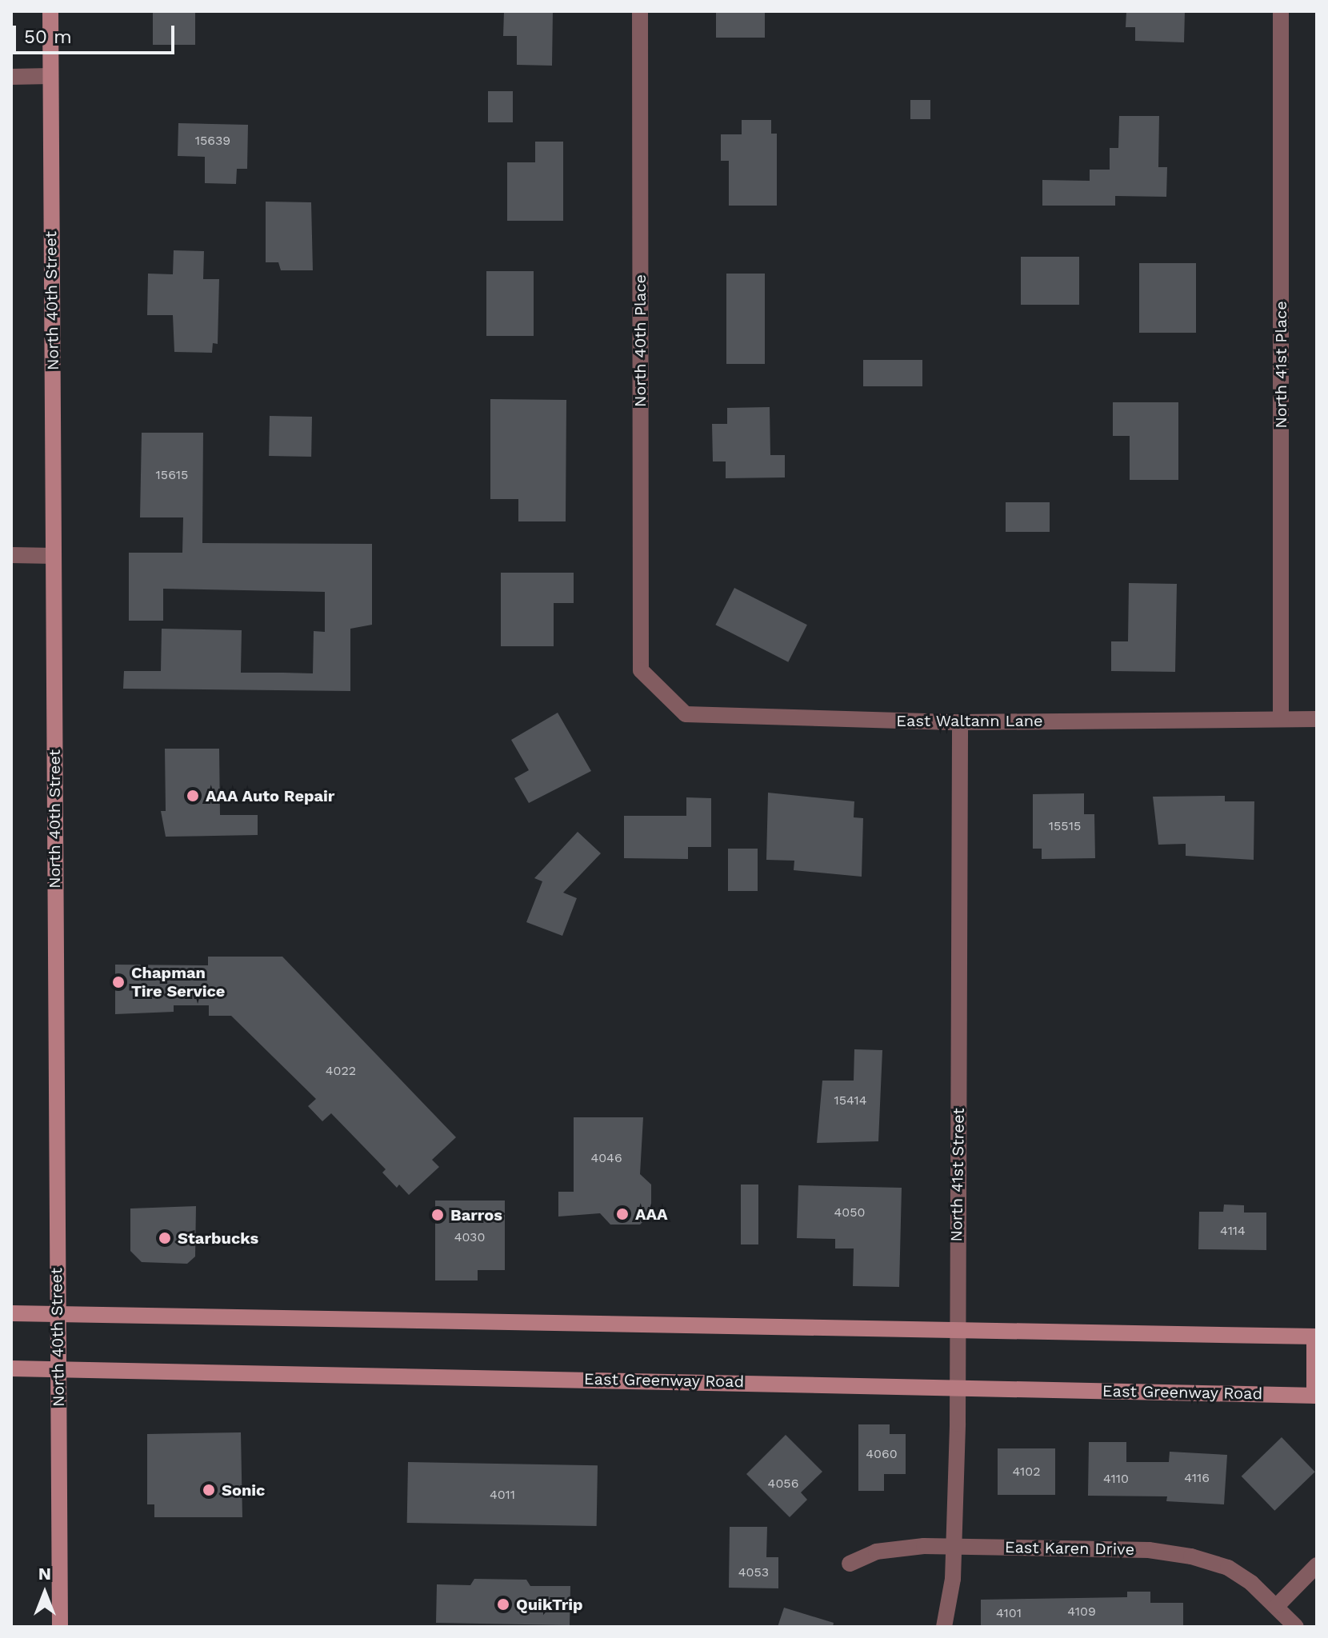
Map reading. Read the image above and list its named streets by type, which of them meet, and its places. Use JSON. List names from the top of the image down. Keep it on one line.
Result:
{"streets":{"main road":["North 40th Street","East Greenway Road"],"street":["North 40th Place","North 41st Place","East Waltann Lane","North 41st Street","East Karen Drive"]},"crossings":[["North 40th Street","East Greenway Road"],["North 40th Place","East Waltann Lane"],["North 41st Place","East Waltann Lane"],["East Waltann Lane","North 41st Street"],["North 41st Street","East Greenway Road"],["North 41st Street","East Karen Drive"]],"places":["AAA Auto Repair","Chapman Tire Service","AAA","Barros","Starbucks","Sonic","QuikTrip"],"house_numbers":["15639","15615","15515","4022","15414","4046","4050","4114","4030","4060","4102","4116","4110","4056","4011","4053","4109","4101"],"scale_bar":"50 m","north":"top"}
